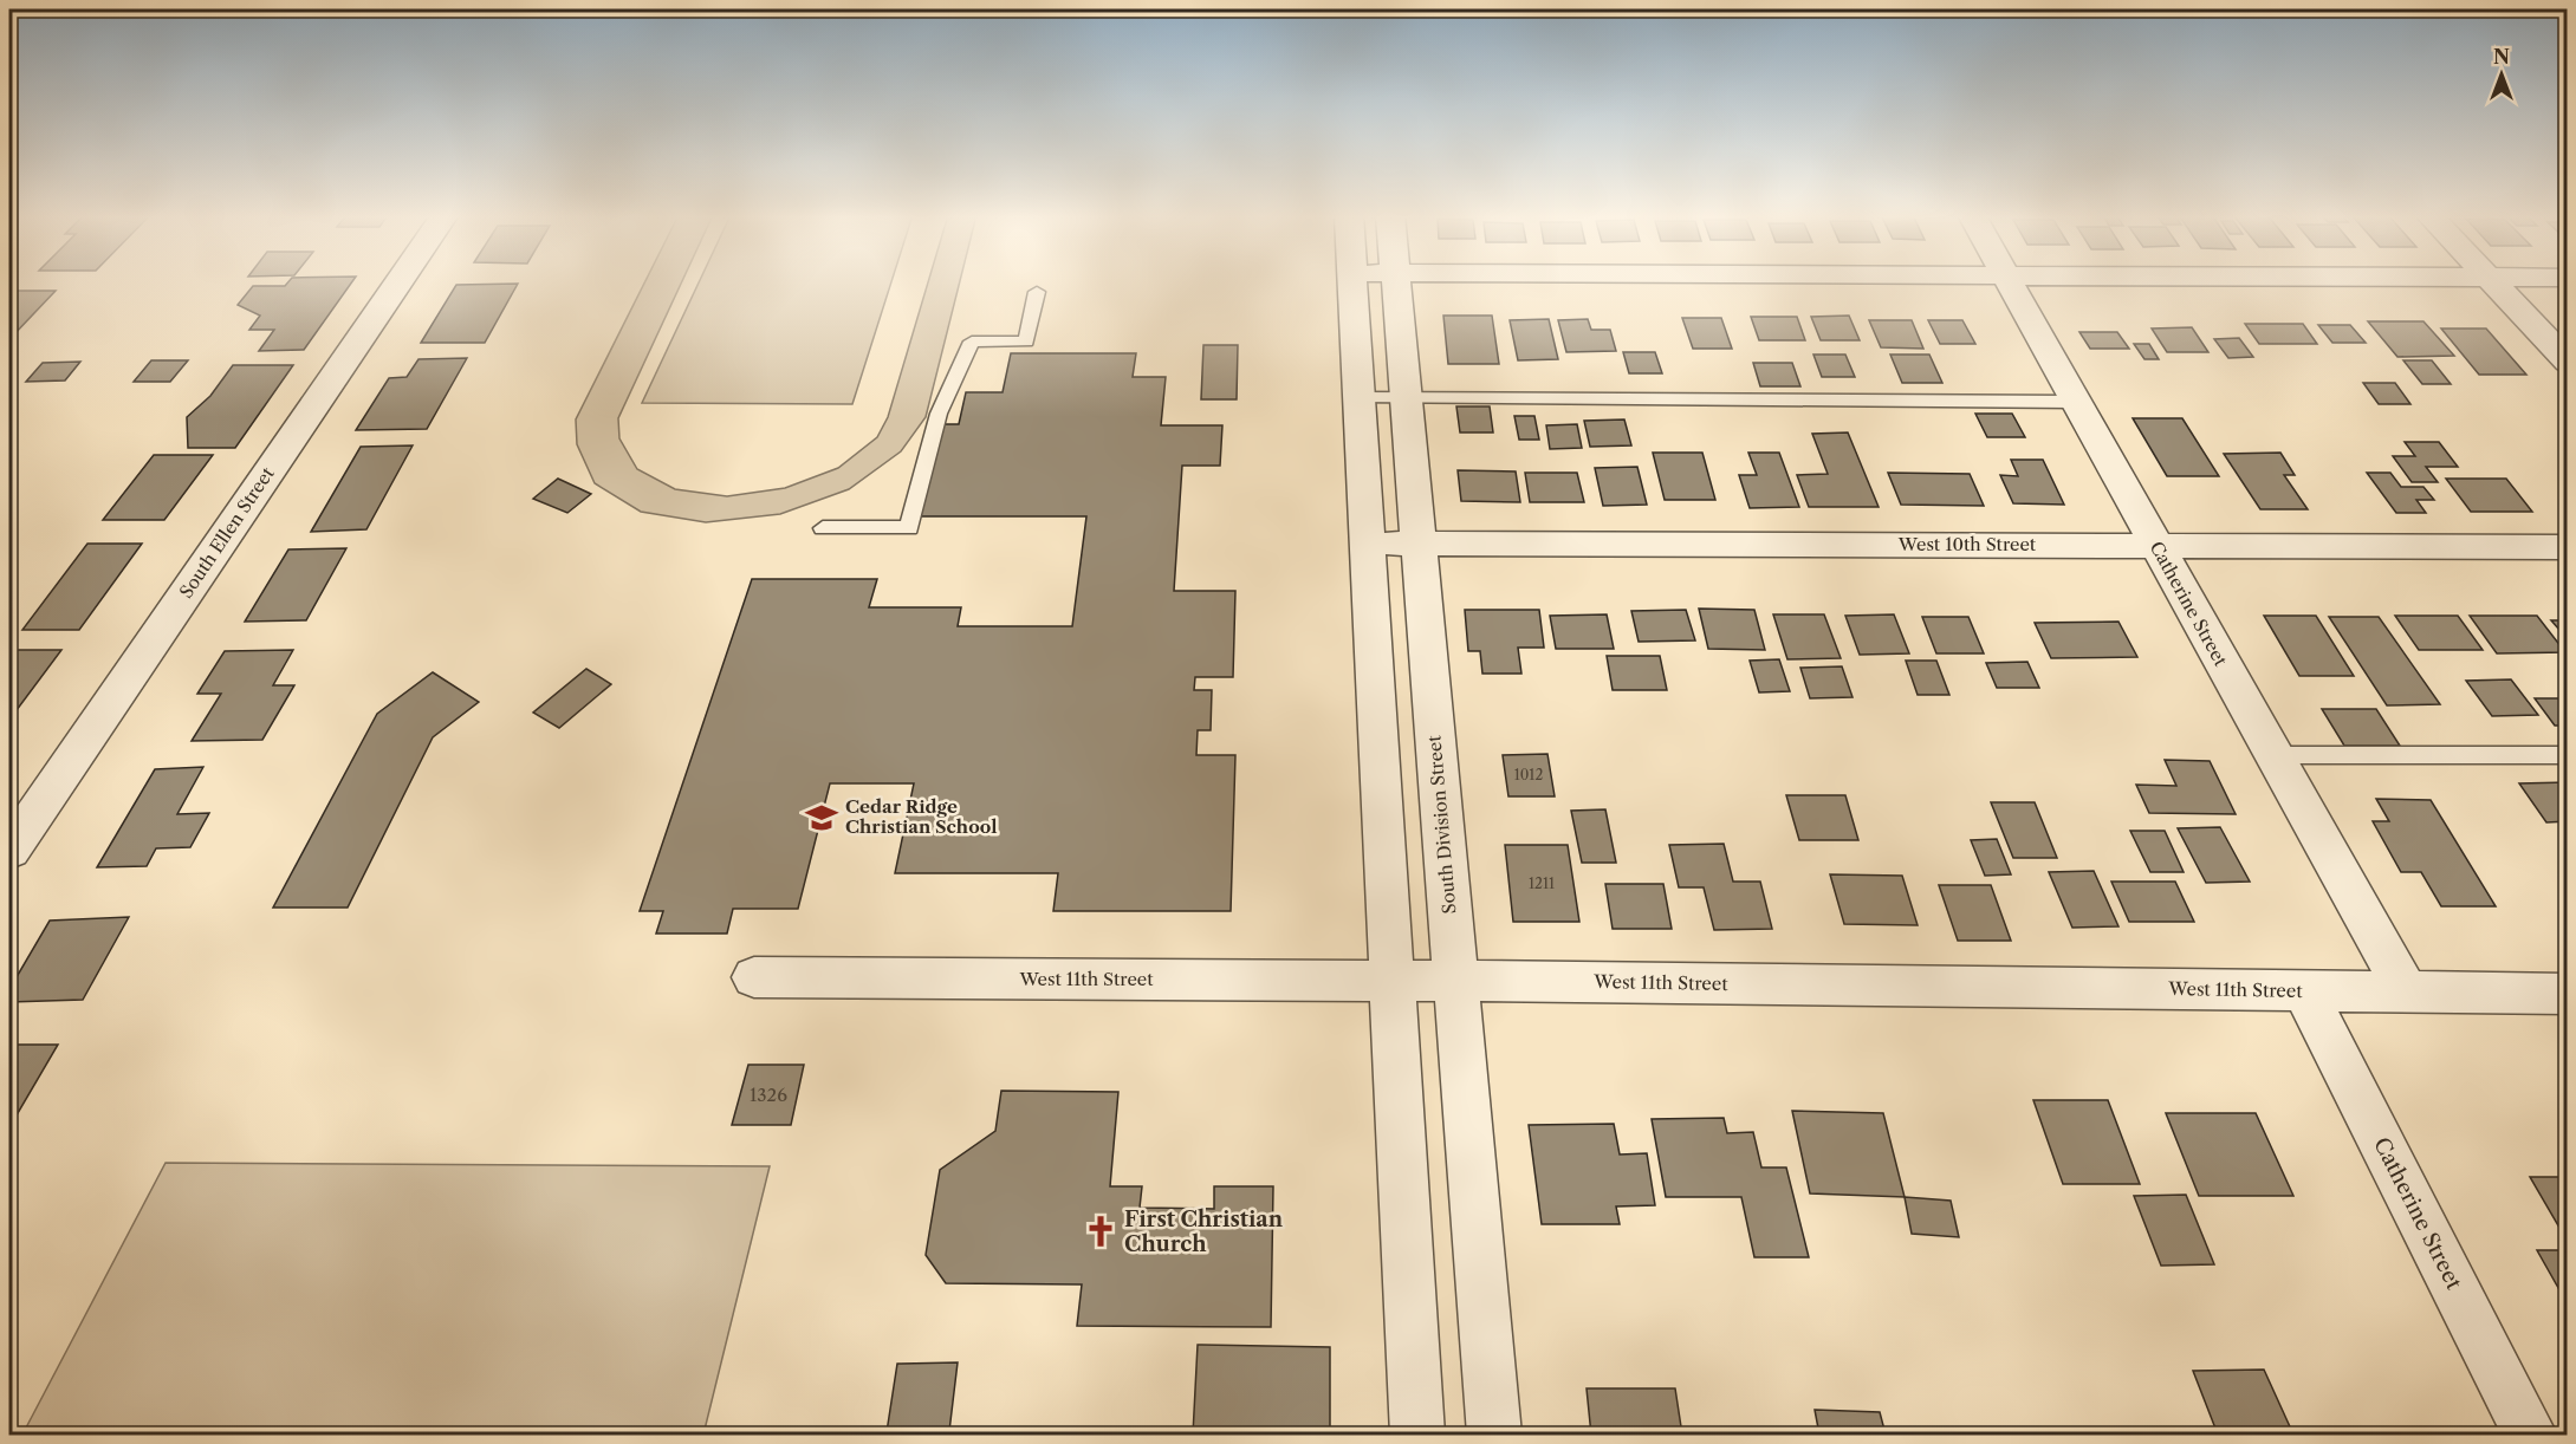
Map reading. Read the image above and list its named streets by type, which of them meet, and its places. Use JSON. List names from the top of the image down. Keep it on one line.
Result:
{"streets":{"street":["South Ellen Street","West 10th Street","Catherine Street","South Division Street","West 11th Street"]},"crossings":[["West 10th Street","Catherine Street"],["West 10th Street","South Division Street"],["Catherine Street","West 11th Street"],["South Division Street","West 11th Street"]],"places":{"school or university":["Cedar Ridge Christian School"],"church":["First Christian Church"]},"house_numbers":["1012","1211","1326"],"north":"top"}
